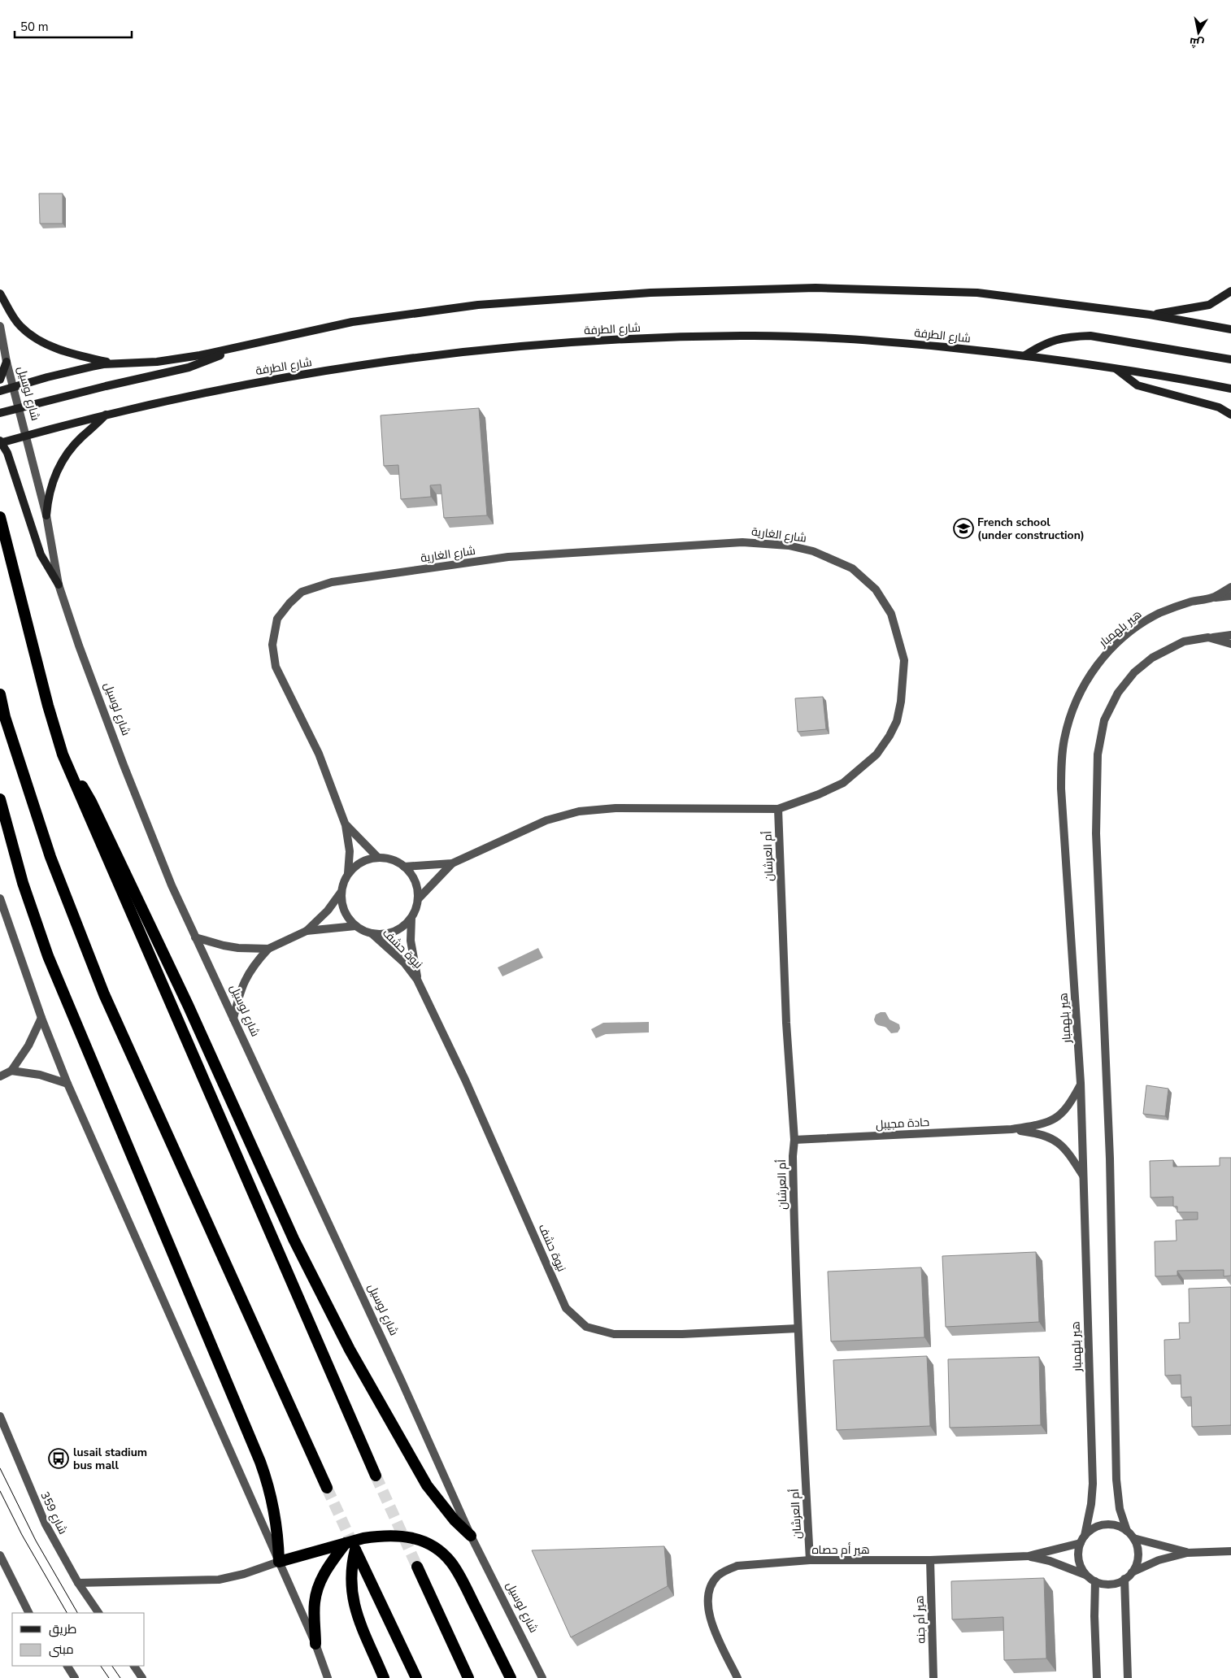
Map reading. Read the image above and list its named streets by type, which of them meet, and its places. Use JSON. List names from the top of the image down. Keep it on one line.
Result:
{"streets":{"main road":["شارع الطرفة"],"street":["شارع لوسيل","شارع الغارية","هير بلهمبار","أم العرشان","نيوة حشف","حادة مجيبل","شارع 359","هير أم حصاه","هير أم جنه"]},"crossings":[["شارع الطرفة","شارع لوسيل"],["شارع الغارية","أم العرشان"],["شارع الغارية","نيوة حشف"],["هير بلهمبار","حادة مجيبل"],["هير بلهمبار","هير أم حصاه"],["أم العرشان","نيوة حشف"],["أم العرشان","حادة مجيبل"],["أم العرشان","هير أم حصاه"],["هير أم حصاه","هير أم جنه"]],"places":{"school or university":["French school (under construction)"],"bus stop":["lusail stadium bus mall"]},"legend":["طريق","مبنى"],"scale_bar":"50 m","north":"bottom"}
